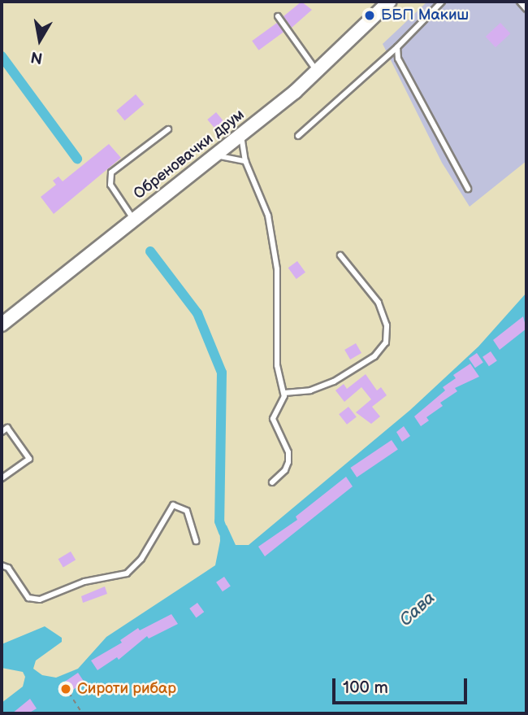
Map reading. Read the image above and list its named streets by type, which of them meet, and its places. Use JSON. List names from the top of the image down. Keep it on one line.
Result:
{"streets":{"street":["Обреновачки друм"]},"water":["Сава"],"places":["ББП Макиш","Сироти рибар"],"scale_bar":"100 m","north":"bottom"}
